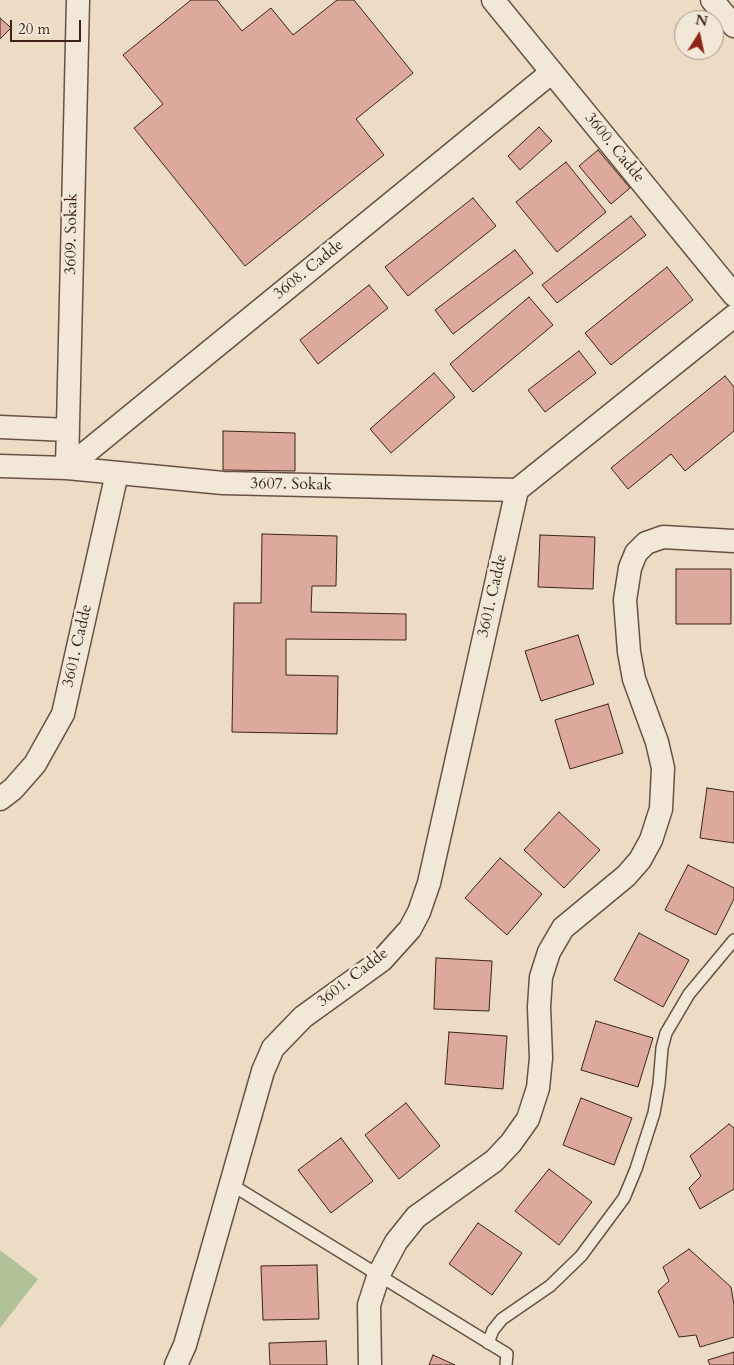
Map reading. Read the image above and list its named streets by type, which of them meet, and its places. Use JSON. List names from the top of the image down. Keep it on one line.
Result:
{"streets":{"street":["3600. Cadde","3609. Sokak","3608. Cadde","3607. Sokak","3601. Cadde"]},"crossings":[["3600. Cadde","3608. Cadde"],["3609. Sokak","3608. Cadde"],["3609. Sokak","3607. Sokak"],["3608. Cadde","3607. Sokak"],["3607. Sokak","3601. Cadde"]],"scale_bar":"20 m","north":"top"}
